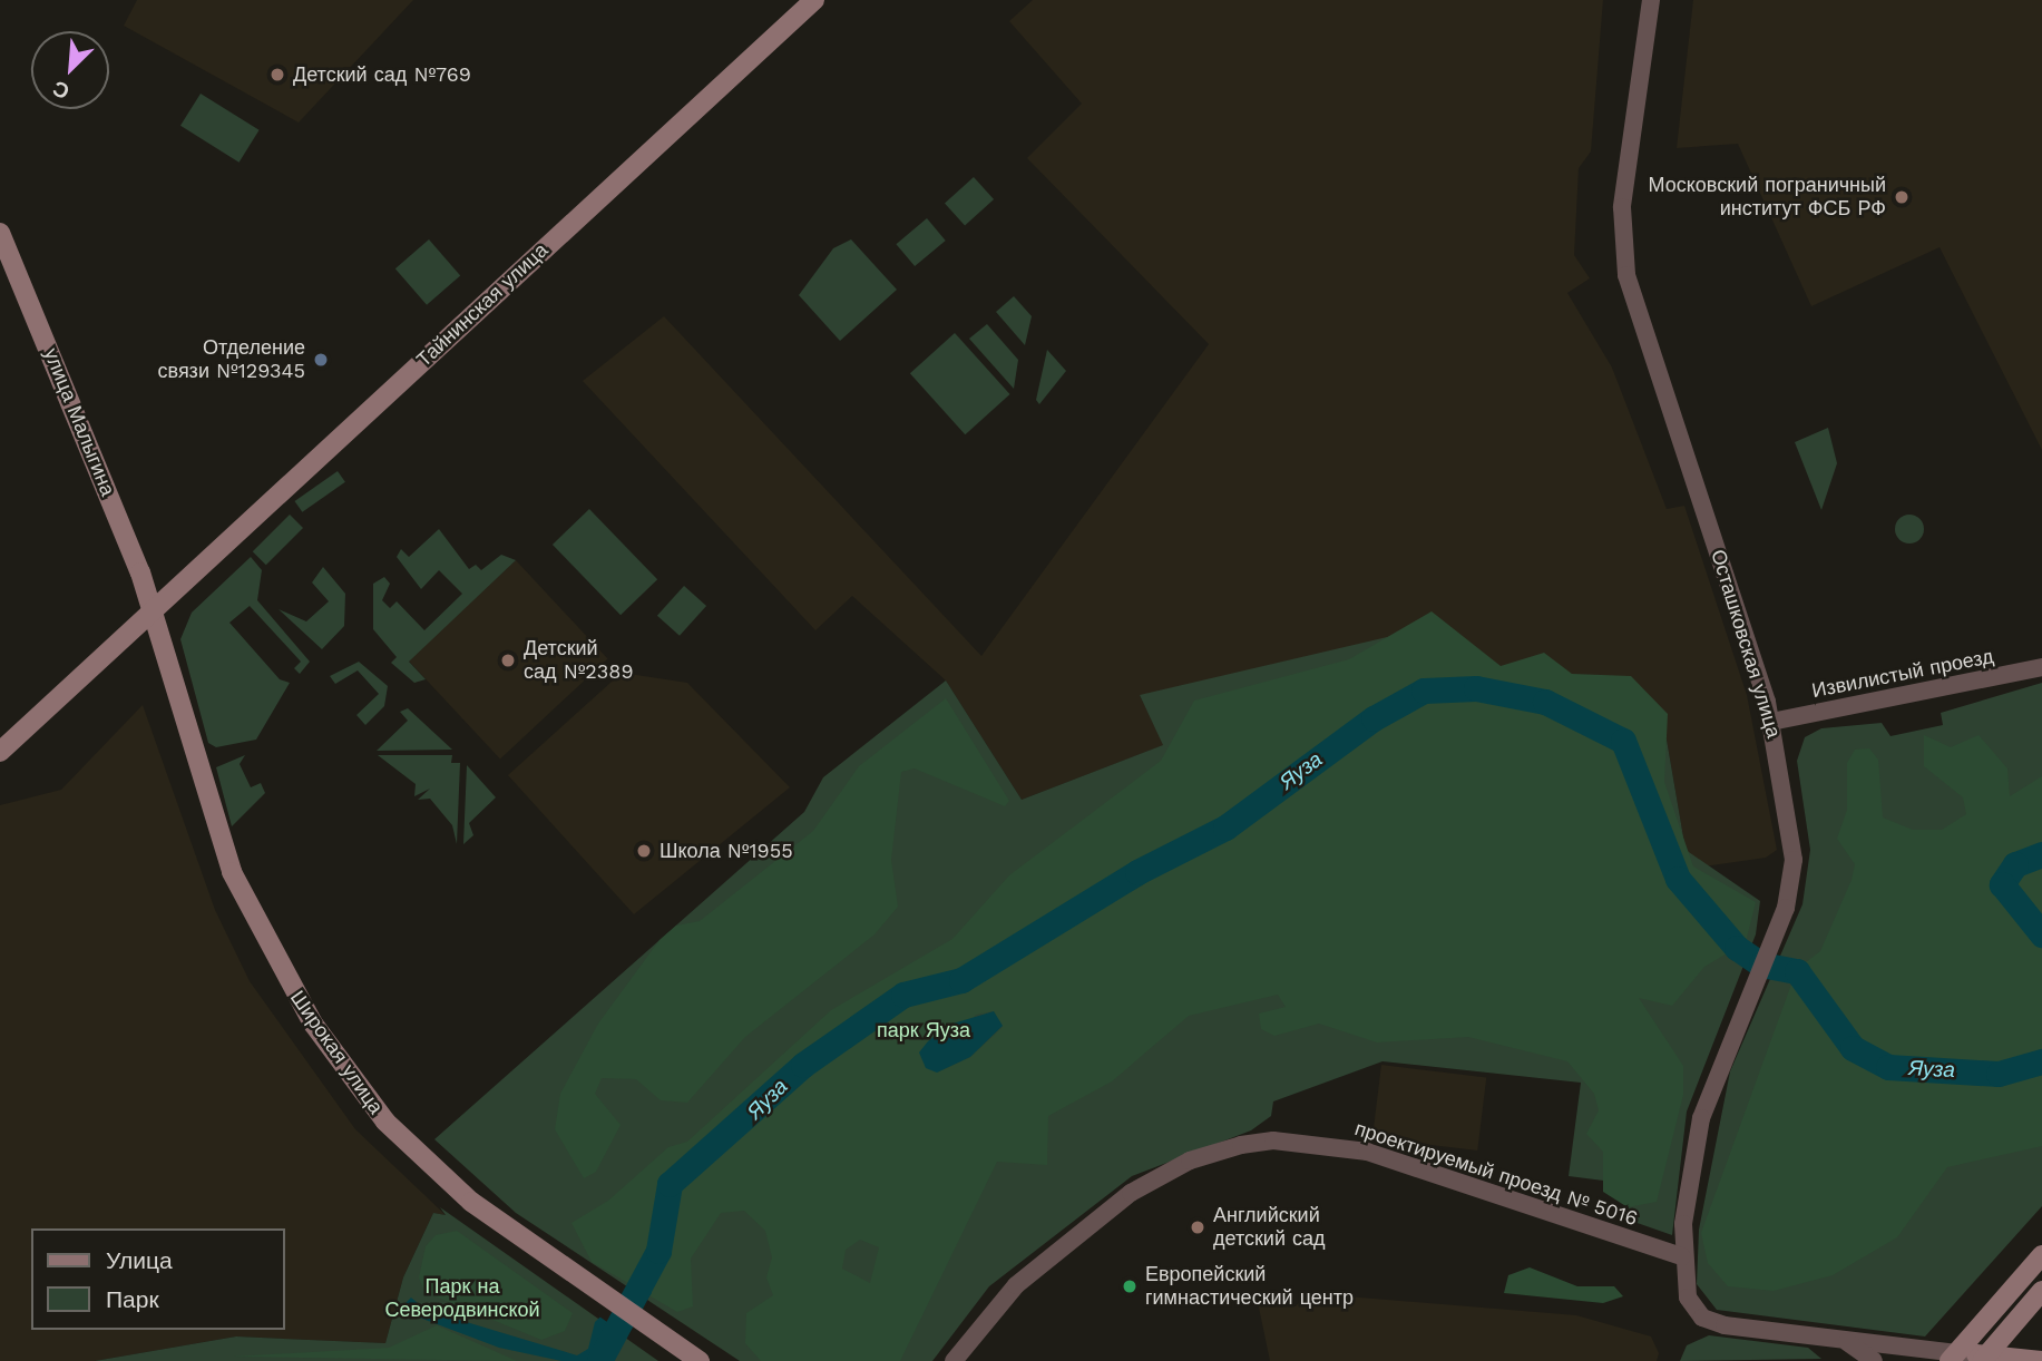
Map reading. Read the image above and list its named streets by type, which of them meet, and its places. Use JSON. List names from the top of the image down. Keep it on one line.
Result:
{"streets":{"main road":["Тайнинская улица","улица Малыгина","Осташковская улица","Широкая улица"],"street":["Извилистый проезд","проектируемый проезд № 5016"]},"crossings":[["Тайнинская улица","улица Малыгина"],["Тайнинская улица","Широкая улица"],["улица Малыгина","Широкая улица"],["Осташковская улица","Извилистый проезд"],["Осташковская улица","проектируемый проезд № 5016"]],"water":["Яуза"],"parks":["парк Яуза","Парк на Северодвинской"],"places":["Детский сад №769","Московский пограничный институт ФСБ РФ","Отделение связи №129345","Детский сад №2389","Школа №1955","Английский детский сад","Европейский гимнастический центр"],"legend":["Улица","Парк"],"north":"bottom left"}
